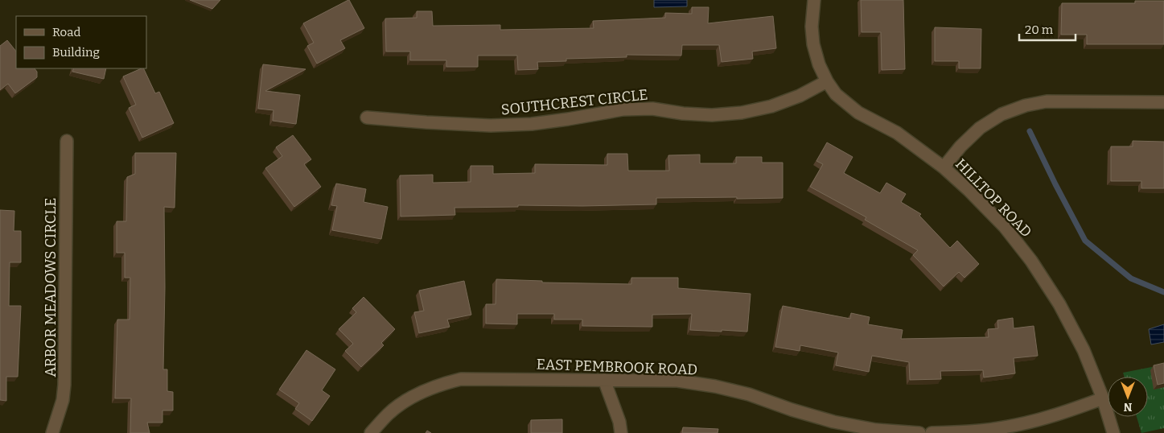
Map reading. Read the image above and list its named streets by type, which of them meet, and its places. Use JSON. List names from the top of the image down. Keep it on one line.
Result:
{"streets":{"street":["SOUTHCREST CIRCLE","HILLTOP ROAD","ARBOR MEADOWS CIRCLE","EAST PEMBROOK ROAD"]},"crossings":[["SOUTHCREST CIRCLE","HILLTOP ROAD"]],"legend":["Road","Building"],"scale_bar":"20 m","north":"bottom"}
